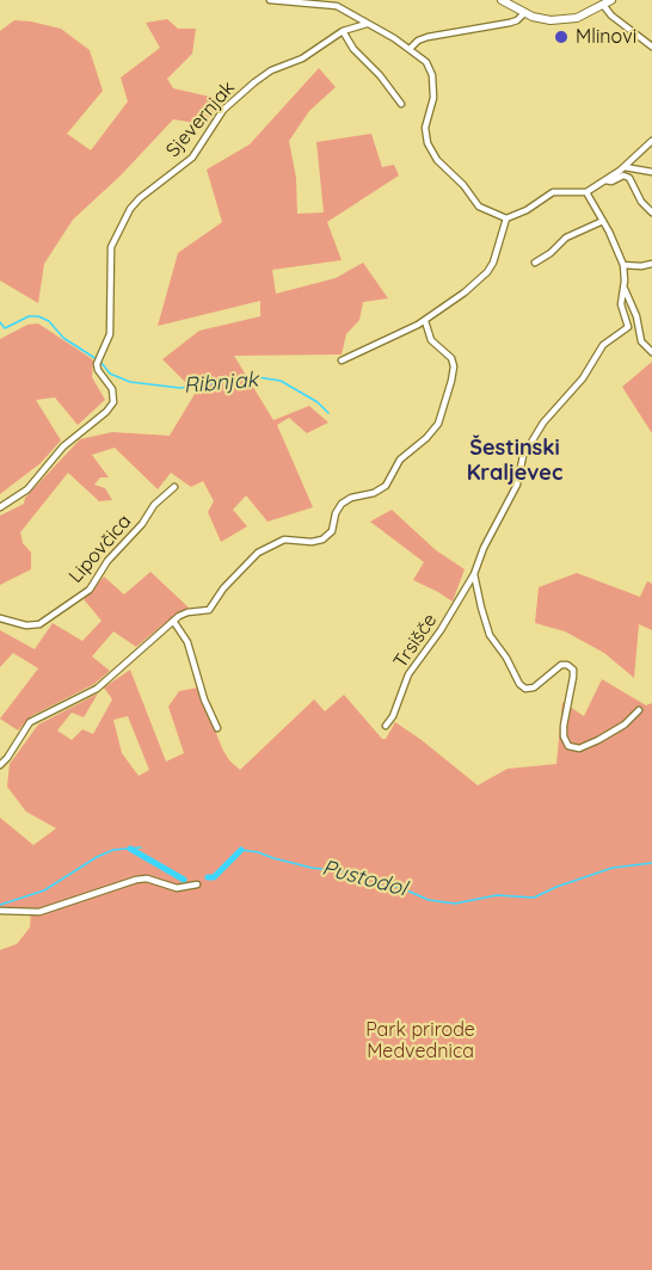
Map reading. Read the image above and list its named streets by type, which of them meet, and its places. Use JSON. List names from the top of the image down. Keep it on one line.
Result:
{"streets":{"street":["Sjevernjak","Lipovčica","Trsišče"]},"districts":["Šestinski Kraljevec"],"water":["Ribnjak","Pustodol"],"parks":["Park prirode Medvednica"],"places":["Mlinovi"]}
